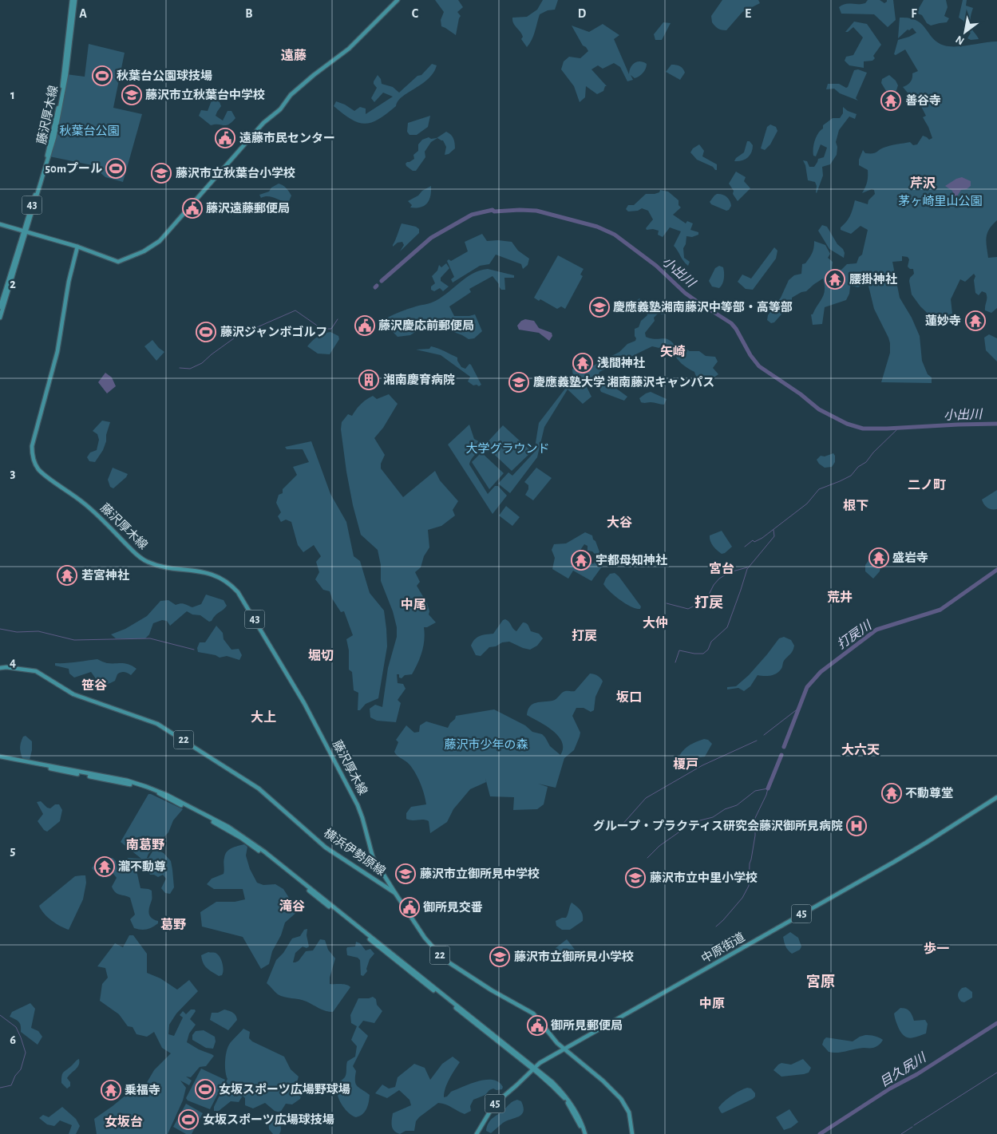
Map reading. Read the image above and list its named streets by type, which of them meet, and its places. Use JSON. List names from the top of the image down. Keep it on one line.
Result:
{"streets":{"main road":["藤沢厚木線","43","22","横浜伊勢原線","45","中原街道"]},"crossings":[["藤沢厚木線","43"],["藤沢厚木線","横浜伊勢原線"],["22","中原街道"],["横浜伊勢原線","中原街道"]],"districts":["遠藤","芹沢","矢崎","二ノ町","根下","大谷","宮台","荒井","打戻","中尾","大仲","打戻","堀切","笹谷","坂口","大上","大六天","榎戸","南葛野","滝谷","葛野","歩一","宮原","中原","女坂台"],"water":["小出川","打戻川","目久尻川"],"parks":["秋葉台公園","茅ヶ崎里山公園","大学グラウンド","藤沢市少年の森"],"places":{"sports":["秋葉台公園球技場","50mプール","藤沢ジャンボゴルフ","女坂スポーツ広場野球場","女坂スポーツ広場球技場"],"school or university":["藤沢市立秋葉台中学校","藤沢市立秋葉台小学校","慶應義塾湘南藤沢中等部・高等部","慶應義塾大学 湘南藤沢キャンパス","藤沢市立御所見中学校","藤沢市立中里小学校","藤沢市立御所見小学校"],"temple":["善谷寺","腰掛神社","蓮妙寺","浅間神社","盛岩寺","宇都母知神社","若宮神社","不動尊堂","瀧不動尊","乗福寺"],"public building":["遠藤市民センター","藤沢遠藤郵便局","藤沢慶応前郵便局","御所見交番","御所見郵便局"],"building":["湘南慶育病院"],"hospital":["グループ・プラクティス研究会藤沢御所見病院"]},"north":"bottom left","grid":{"columns":["A","B","C","D","E","F"],"rows":["1","2","3","4","5","6"]}}
